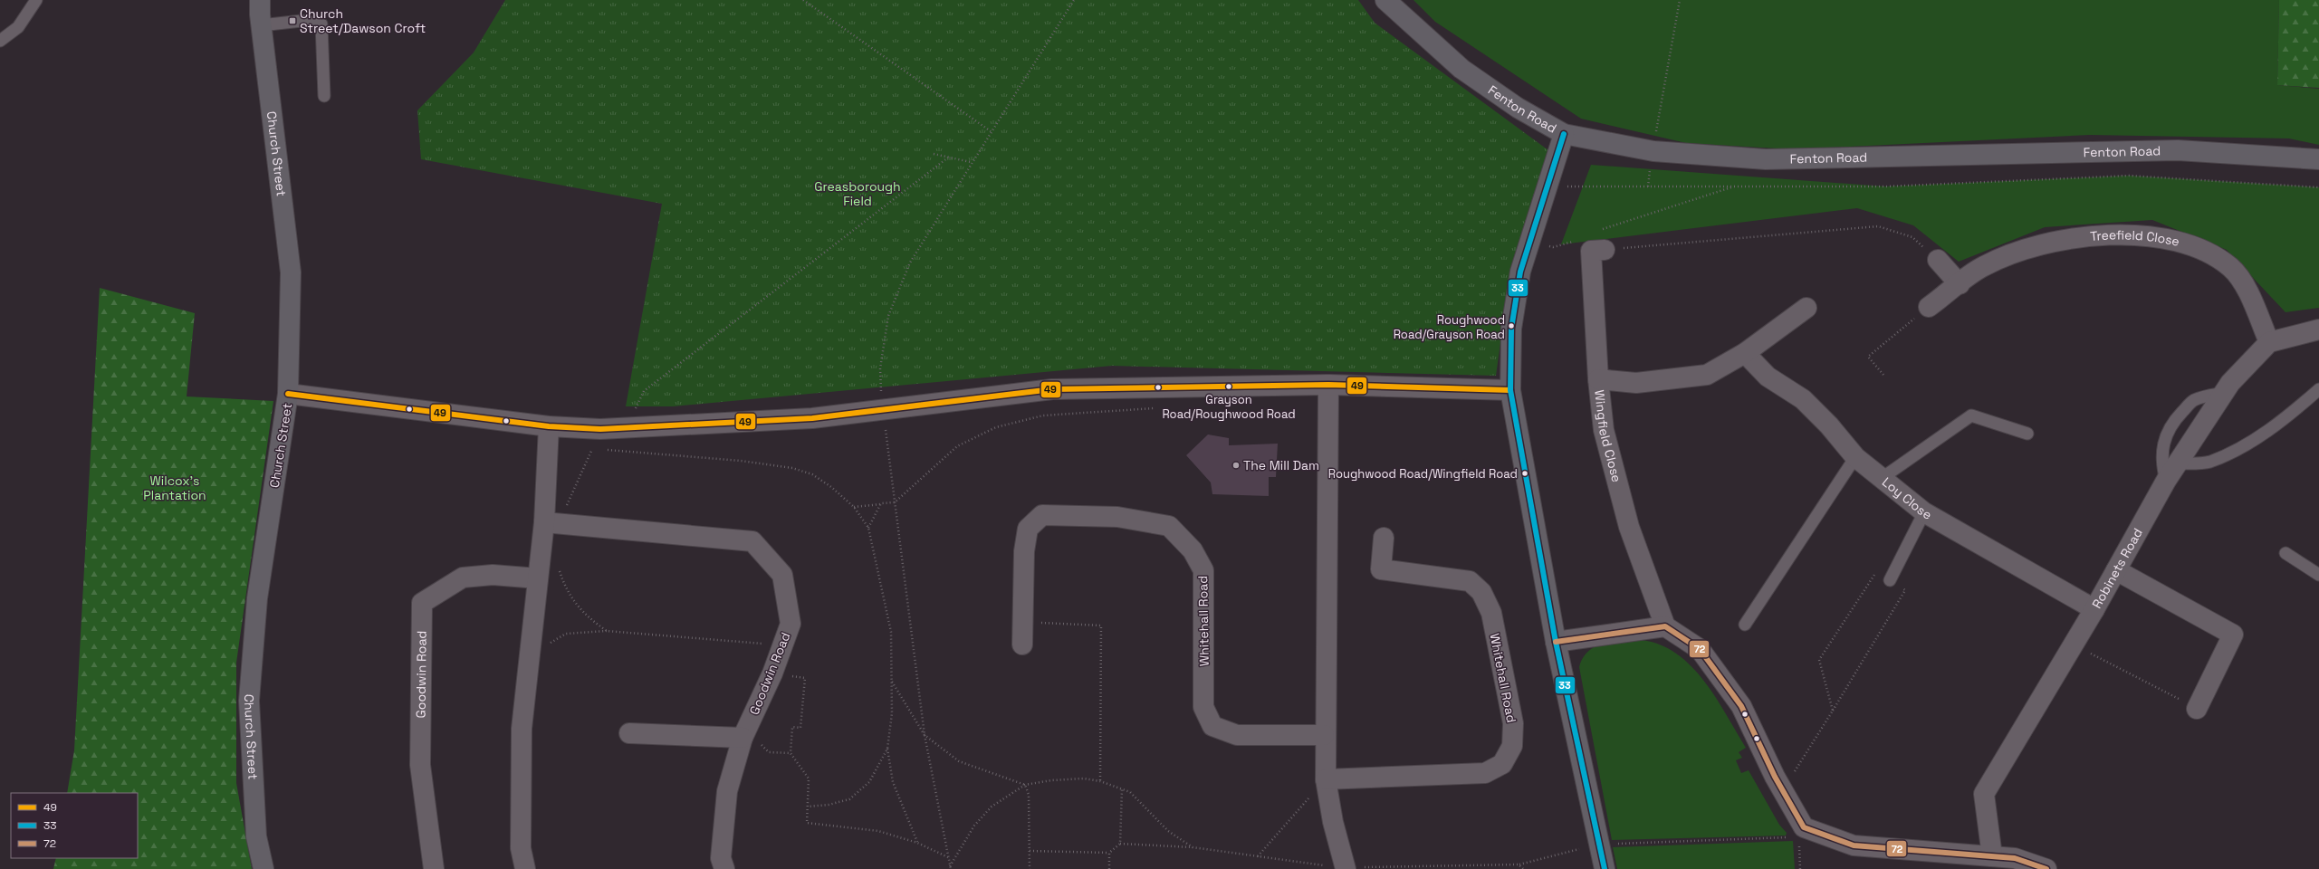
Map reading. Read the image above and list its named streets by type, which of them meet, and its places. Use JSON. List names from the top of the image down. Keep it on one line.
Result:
{"streets":{"street":["Fenton Road","Church Street","Treefield Close","Wingfield Close","Loy Close","Robinets Road","Whitehall Road","Goodwin Road"]},"crossings":[["Treefield Close","Robinets Road"],["Loy Close","Robinets Road"]],"parks":["Greasborough Field","Wilcox's Plantation"],"places":{"transit":["Church Street/Dawson Croft"],"other":["Roughwood Road/Grayson Road","Grayson Road/Roughwood Road","The Mill Dam","Roughwood Road/Wingfield Road"]},"lines":["transit line 33","transit line 49","transit line 72"],"legend":["49","33","72"]}
